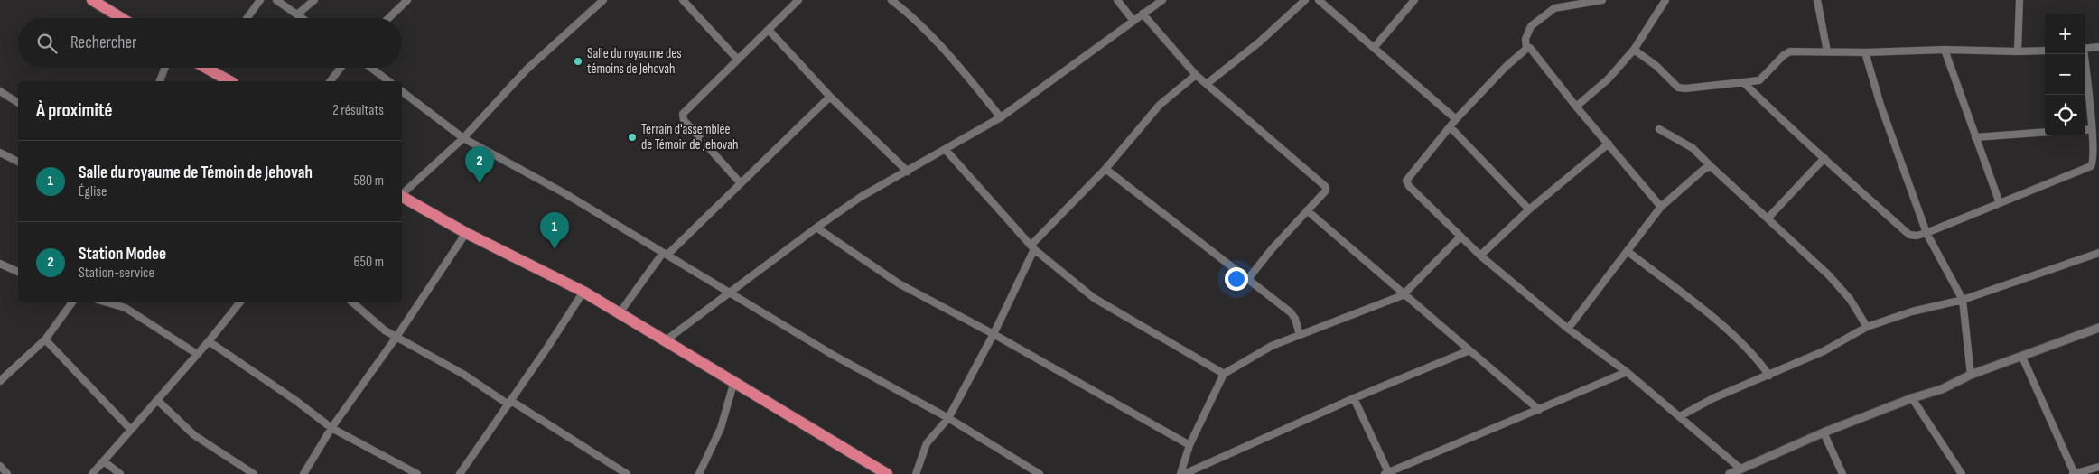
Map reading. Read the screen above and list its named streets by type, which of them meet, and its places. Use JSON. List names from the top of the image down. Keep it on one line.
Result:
{"places":["Salle du royaume des témoins de Jehovah","Terrain d'assemblée de Témoin de Jehovah"],"page":{"map_buttons":["+","−"],"search":"Rechercher","heading":["À proximité","2 résultats"],"list":[{"mark":"1","name":"Salle du royaume de Témoin de Jehovah","note":"Église","value":"580 m"},{"mark":"2","name":"Station Modee","note":"Station-service","value":"650 m"}],"pins":["2","1"]}}
